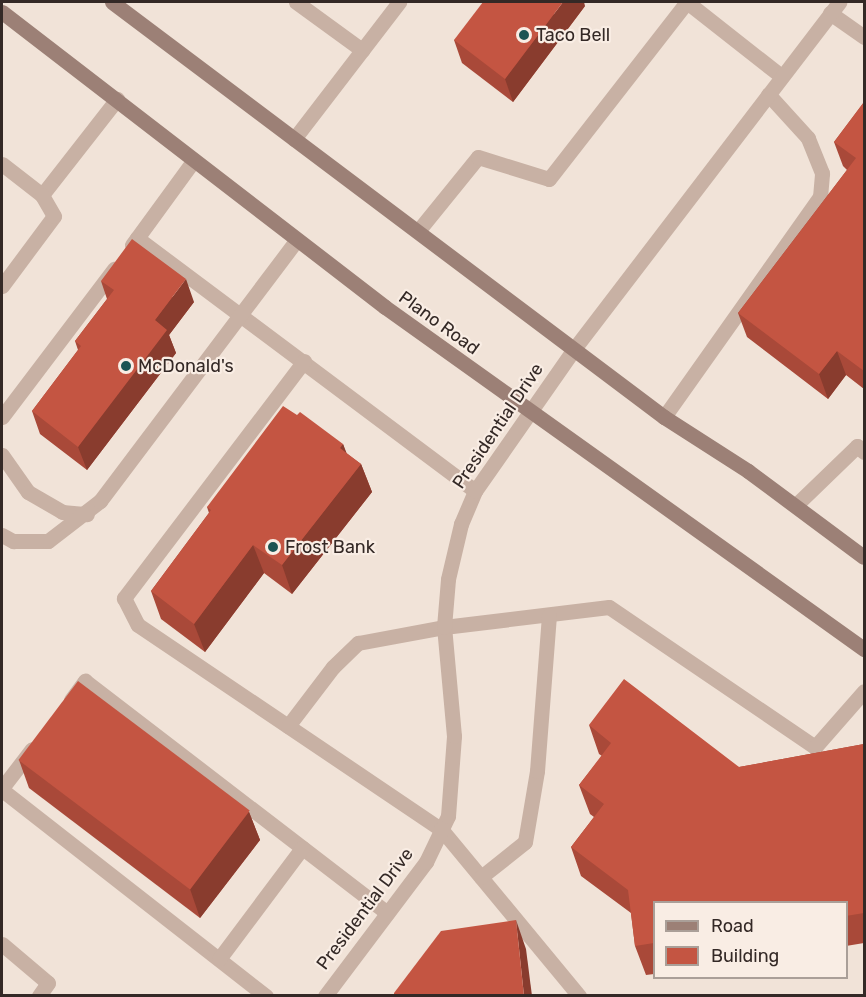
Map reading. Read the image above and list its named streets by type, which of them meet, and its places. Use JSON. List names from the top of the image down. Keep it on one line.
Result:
{"streets":{"main road":["Plano Road"],"street":["Presidential Drive"]},"crossings":[["Plano Road","Presidential Drive"]],"places":["Taco Bell","McDonald's","Frost Bank"],"legend":["Road","Building"]}
